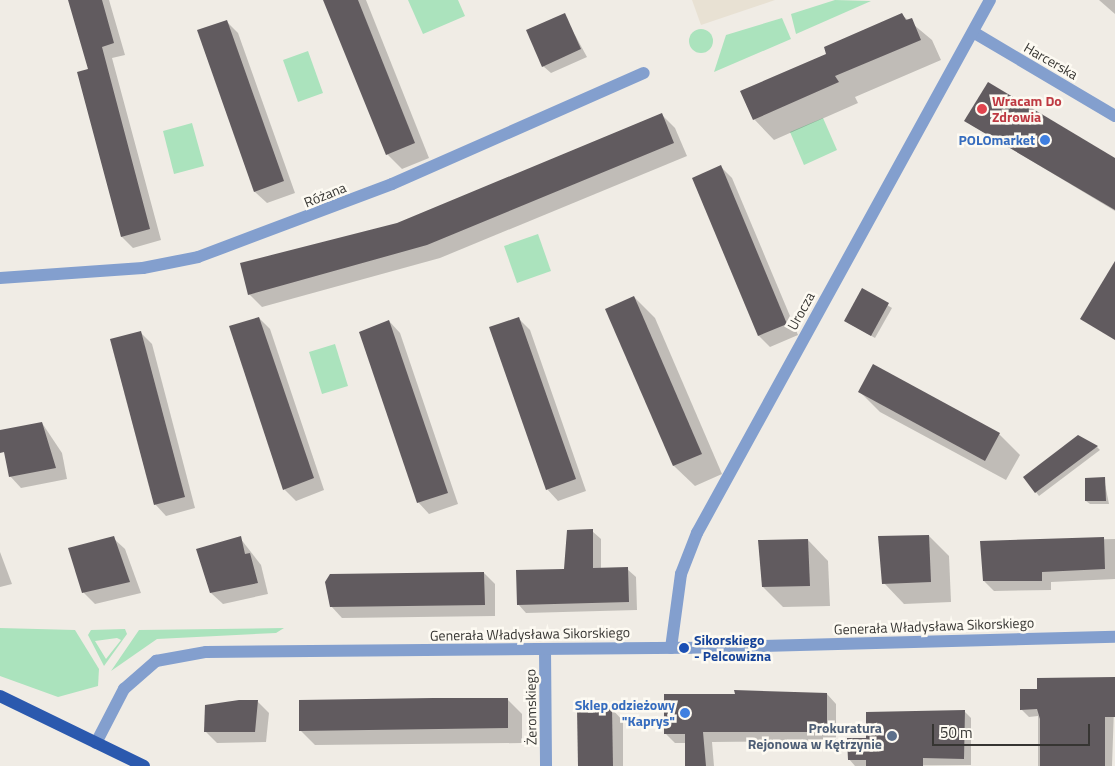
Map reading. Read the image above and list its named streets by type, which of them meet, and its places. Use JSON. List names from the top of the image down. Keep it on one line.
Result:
{"streets":{"street":["Harcerska","Różana","Urocza","Generała Władysława Sikorskiego","Żeromskiego"]},"crossings":[["Harcerska","Urocza"],["Urocza","Generała Władysława Sikorskiego"],["Generała Władysława Sikorskiego","Żeromskiego"]],"places":["Wracam Do Zdrowia","POLOmarket","Sikorskiego - Pelcowizna","Sklep odzieżowy \"Kaprys\"","Prokuratura Rejonowa w Kętrzynie"],"scale_bar":"50 m"}
